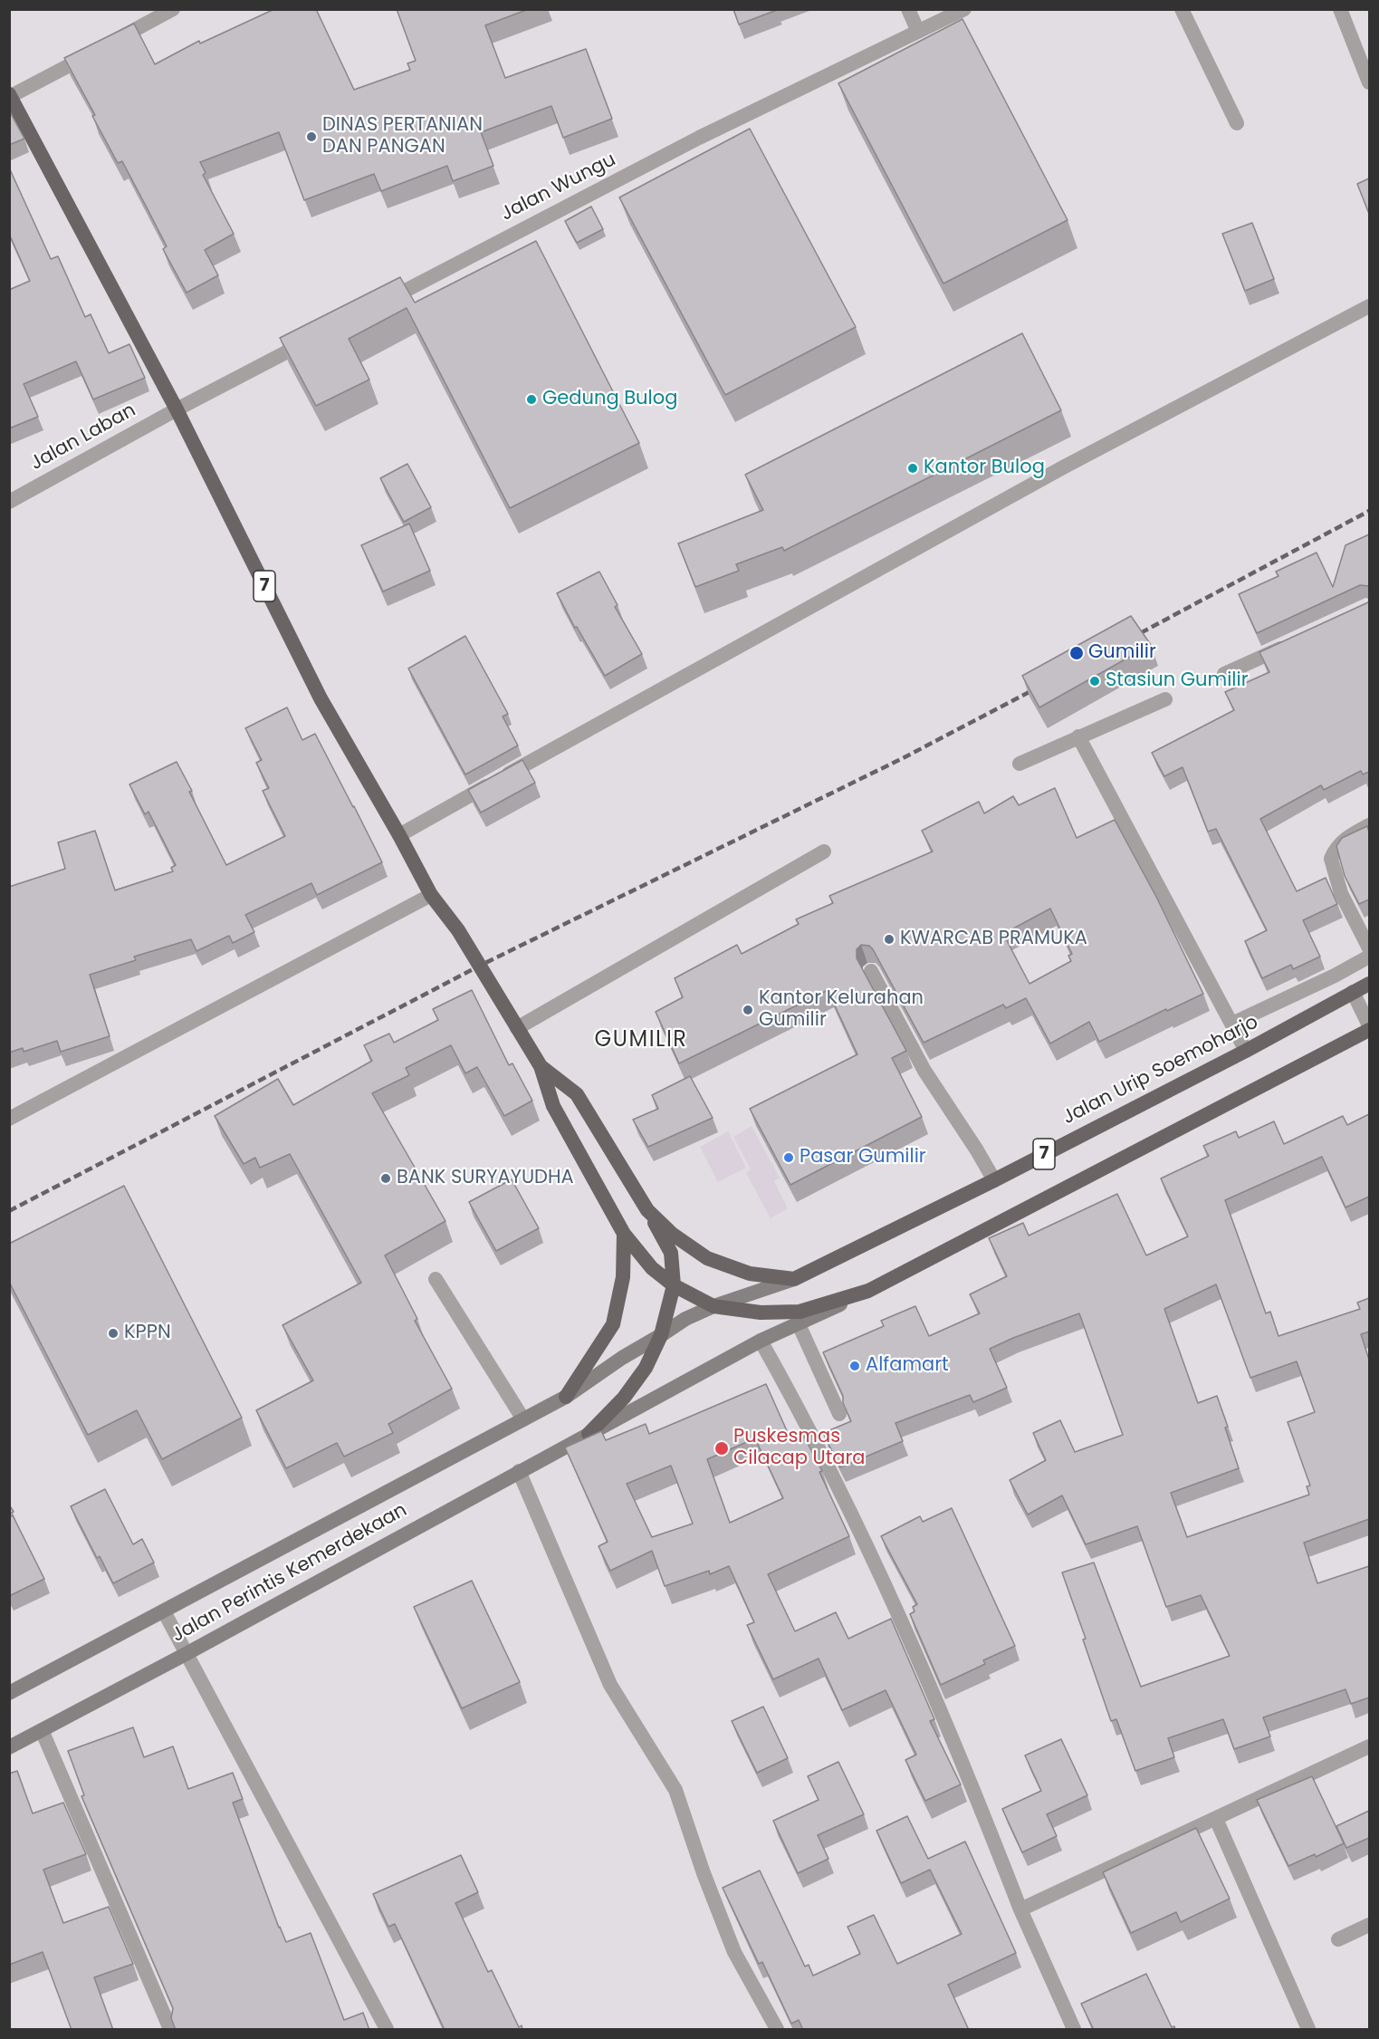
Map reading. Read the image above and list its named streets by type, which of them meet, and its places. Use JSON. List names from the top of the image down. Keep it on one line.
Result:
{"streets":{"highway":["7","Jalan Urip Soemoharjo"],"main road":["Jalan Perintis Kemerdekaan"],"street":["Jalan Wungu","Jalan Laban"]},"crossings":[["Jalan Laban","7"],["7","Jalan Urip Soemoharjo"],["7","Jalan Perintis Kemerdekaan"],["Jalan Urip Soemoharjo","Jalan Perintis Kemerdekaan"]],"districts":["GUMILIR"],"places":["DINAS PERTANIAN DAN PANGAN","Gedung Bulog","Kantor Bulog","Gumilir","Stasiun Gumilir","KWARCAB PRAMUKA","Kantor Kelurahan Gumilir","Pasar Gumilir","BANK SURYAYUDHA","KPPN","Alfamart","Puskesmas Cilacap Utara"]}
